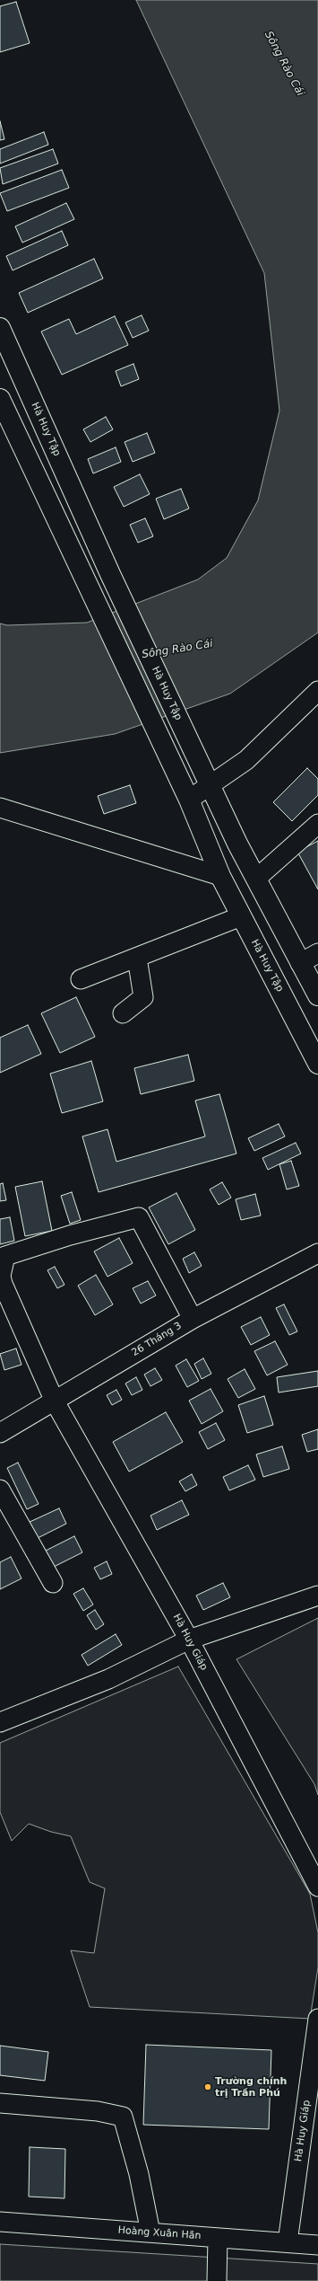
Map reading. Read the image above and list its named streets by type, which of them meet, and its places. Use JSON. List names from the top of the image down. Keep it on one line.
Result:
{"streets":{"main road":["Hà Huy Tập"],"street":["26 Tháng 3","Hà Huy Giáp","Hoàng Xuân Hãn"]},"crossings":[["26 Tháng 3","Hà Huy Giáp"],["Hà Huy Giáp","Hoàng Xuân Hãn"]],"water":["Sông Rào Cái"],"places":["Trường chính trị Trần Phú"]}
